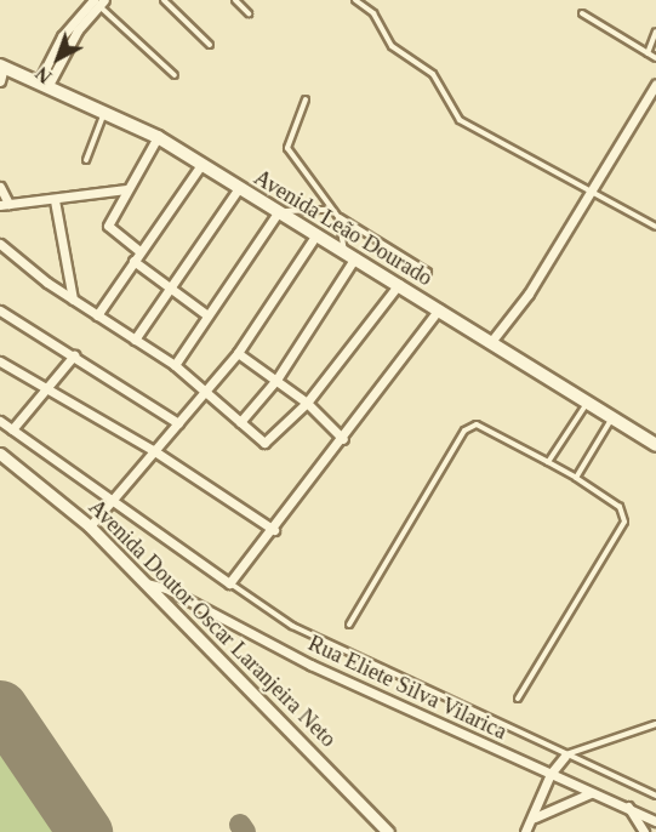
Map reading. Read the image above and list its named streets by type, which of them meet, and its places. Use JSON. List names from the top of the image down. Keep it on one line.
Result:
{"streets":{"main road":["Avenida Leão Dourado"],"street":["Avenida Doutor Oscar Laranjeira Neto","Rua Eliete Silva Vilarica"]},"crossings":[["Avenida Doutor Oscar Laranjeira Neto","Rua Eliete Silva Vilarica"]],"north":"bottom left"}
